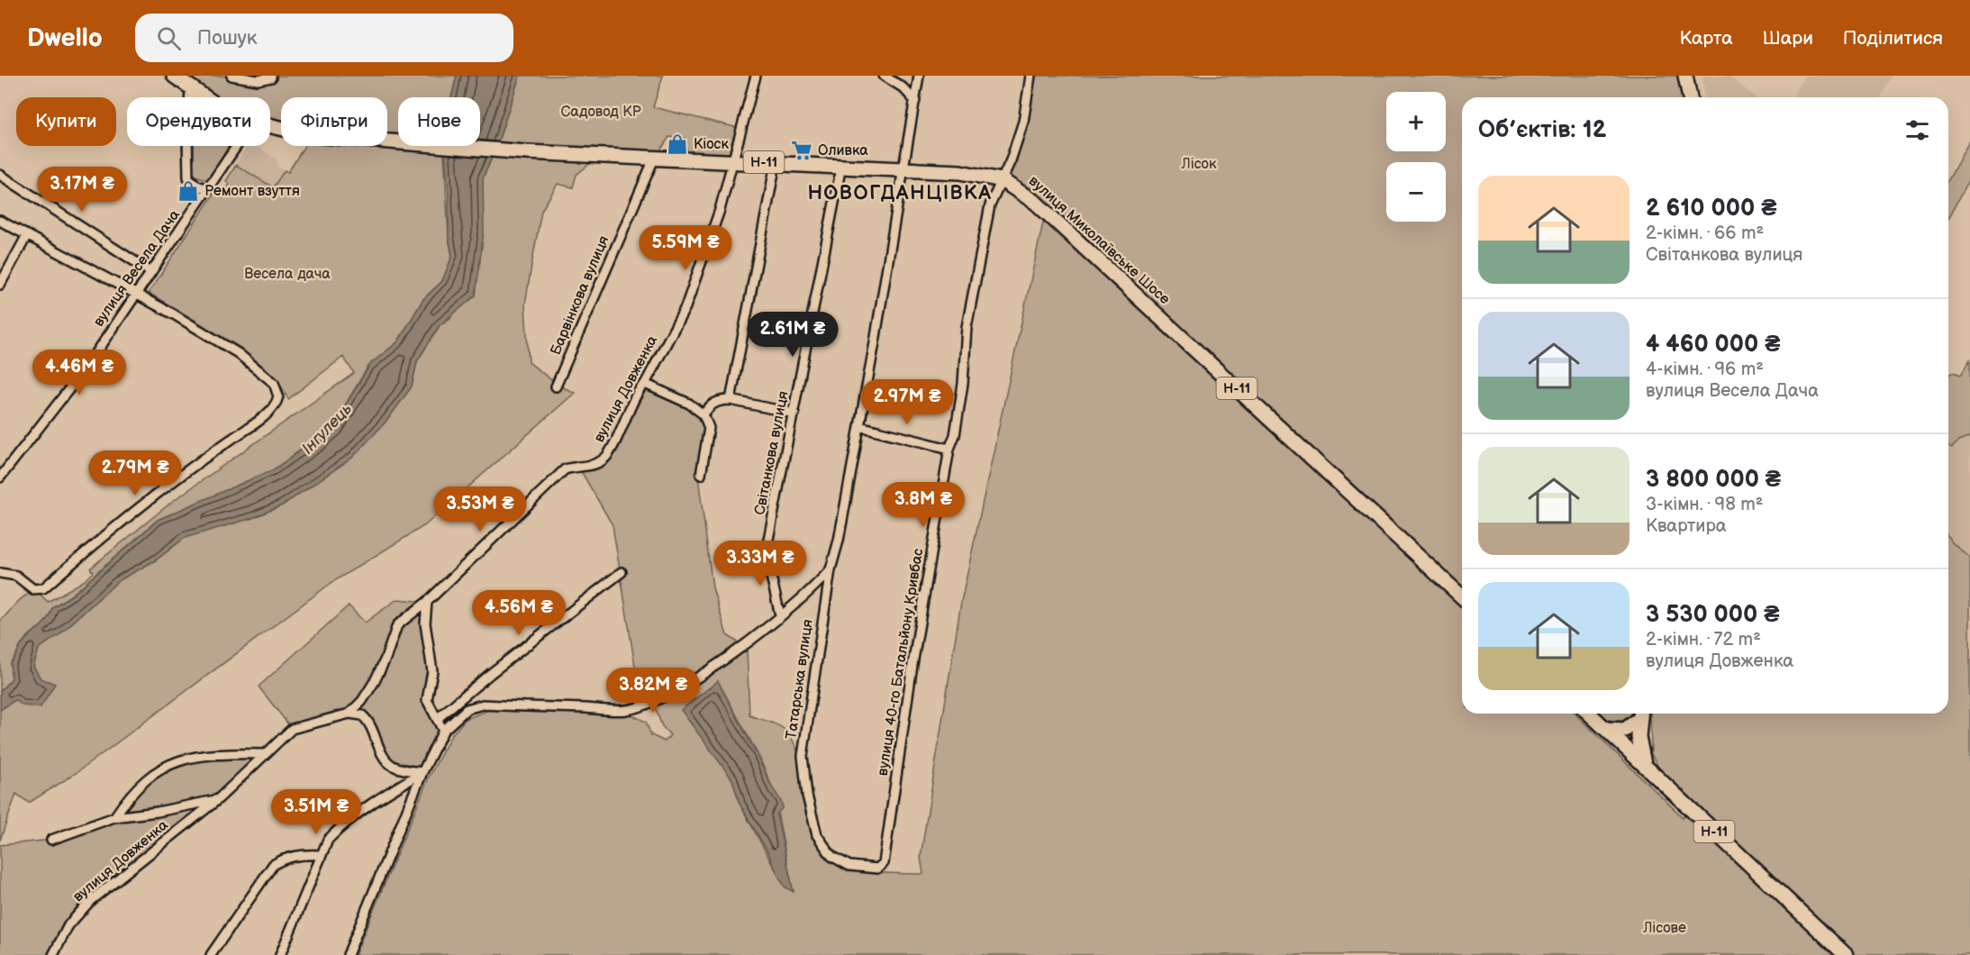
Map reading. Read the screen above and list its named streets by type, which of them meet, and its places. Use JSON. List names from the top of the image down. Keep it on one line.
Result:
{"streets":{"main road":["Н-11","вулиця Миколаївське Шосе"],"street":["вулиця Весела Дача","Барвінкова вулиця","вулиця Довженка","Світанкова вулиця","вулиця 40-го Батальйону Кривбас","Татарська вулиця"]},"crossings":[["вулиця Миколаївське Шосе","Барвінкова вулиця"],["вулиця Миколаївське Шосе","вулиця Довженка"],["вулиця Миколаївське Шосе","Світанкова вулиця"],["вулиця Миколаївське Шосе","вулиця 40-го Батальйону Кривбас"],["вулиця Миколаївське Шосе","Татарська вулиця"],["вулиця 40-го Батальйону Кривбас","Татарська вулиця"]],"districts":["НОВОГДАНЦІВКА"],"water":["Інгулець"],"parks":["Садовод КР","Лісок","Весела дача","Лісове"],"places":{"shop":["Кіоск","Ремонт взуття"],"supermarket":["Оливка"]},"page":{"header":"Dwello","search":"Пошук","nav":["Карта","Шари","Поділитися"],"map_buttons":["+","−"],"chip":["Купити","Орендувати","Фільтри","Нове"],"heading":"Об’єктів: 12","list":[{"name":"2 610 000 ₴","note":"2-кімн. · 66 m² · Світанкова вулиця"},{"name":"4 460 000 ₴","note":"4-кімн. · 96 m² · вулиця Весела Дача"},{"name":"3 800 000 ₴","note":"3-кімн. · 98 m² · Квартира"},{"name":"3 530 000 ₴","note":"2-кімн. · 72 m² · вулиця Довженка"}],"price":["3.17M ₴","5.59M ₴","2.61M ₴","4.46M ₴","2.97M ₴","2.79M ₴","3.8M ₴","3.53M ₴","3.33M ₴","4.56M ₴","3.82M ₴","3.51M ₴"]}}
